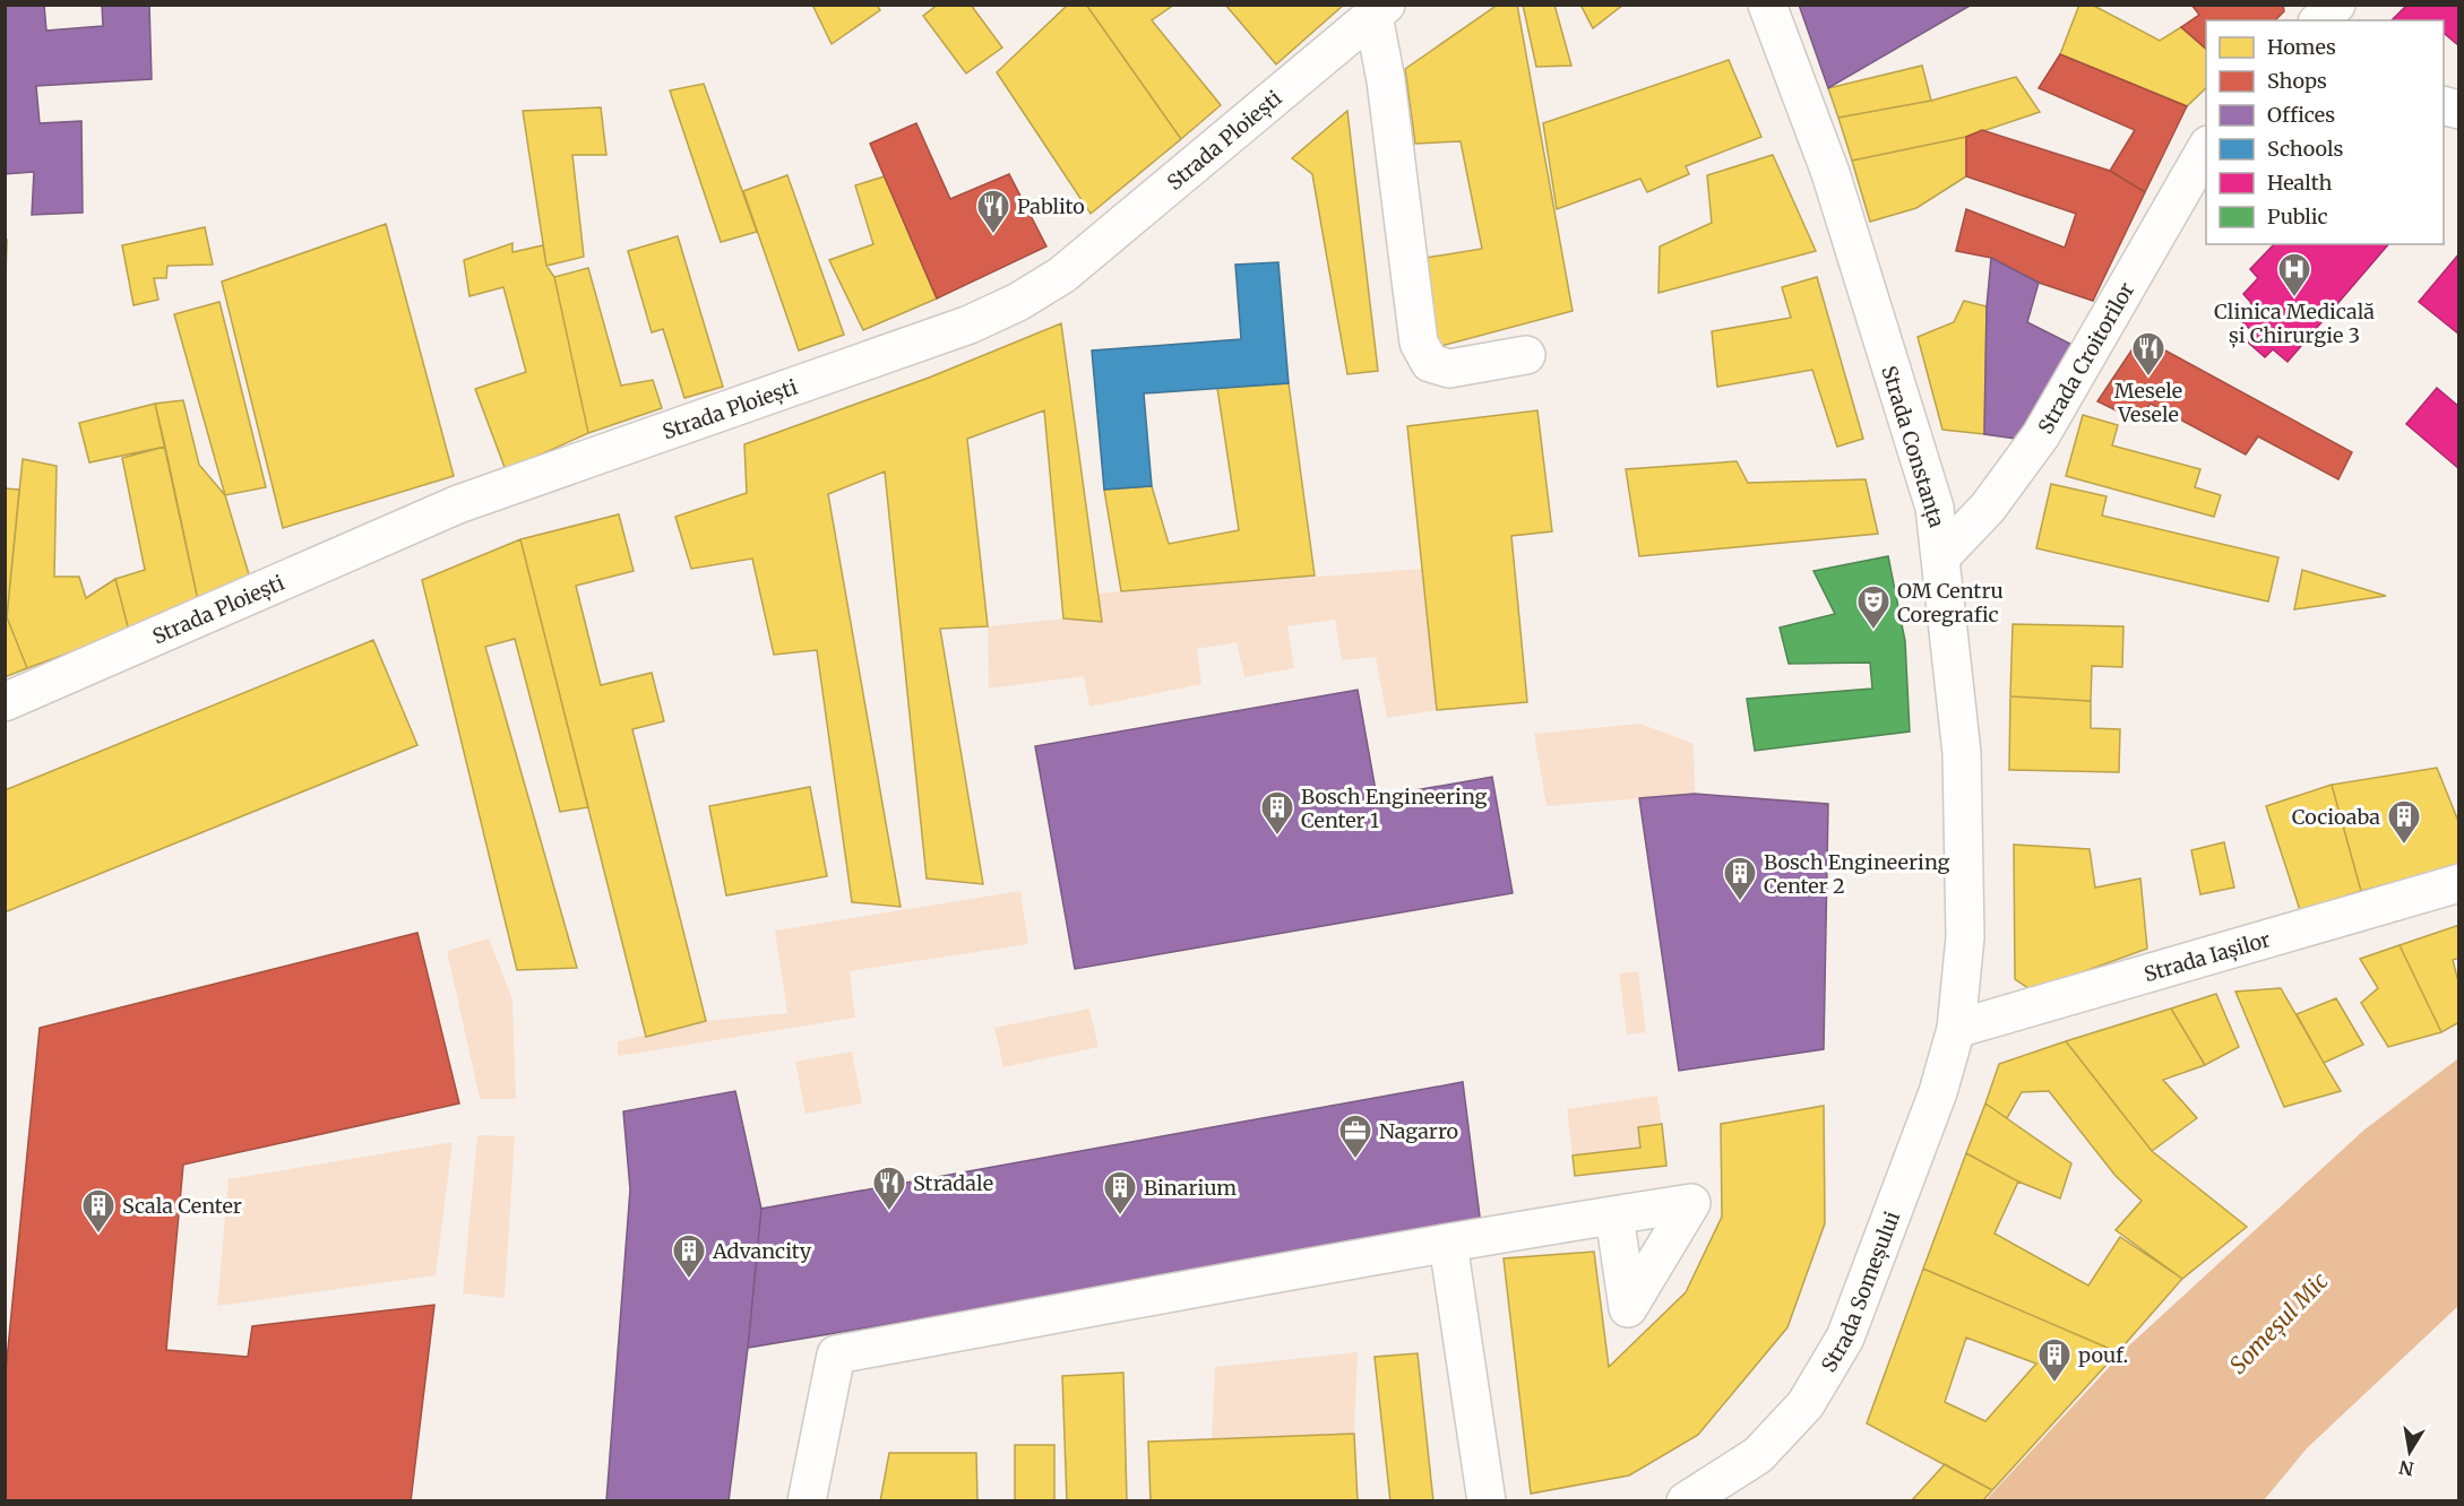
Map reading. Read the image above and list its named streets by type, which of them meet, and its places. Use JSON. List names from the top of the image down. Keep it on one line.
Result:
{"streets":{"street":["Strada Ploiești","Strada Croitorilor","Strada Constanța","Strada Iașilor","Strada Someșului"]},"crossings":[["Strada Croitorilor","Strada Constanța"],["Strada Constanța","Strada Iașilor"],["Strada Constanța","Strada Someșului"],["Strada Iașilor","Strada Someșului"]],"water":["Someșul Mic"],"places":{"restaurant":["Pablito","Mesele Vesele","Stradale"],"hospital":["Clinica Medicală și Chirurgie 3"],"theatre":["OM Centru Coregrafic"],"building":["Bosch Engineering Center 1","Cocioaba","Bosch Engineering Center 2","Binarium","Scala Center","Advancity","pouf."],"office":["Nagarro"]},"legend":["Homes","Shops","Offices","Schools","Health","Public"],"north":"bottom"}
